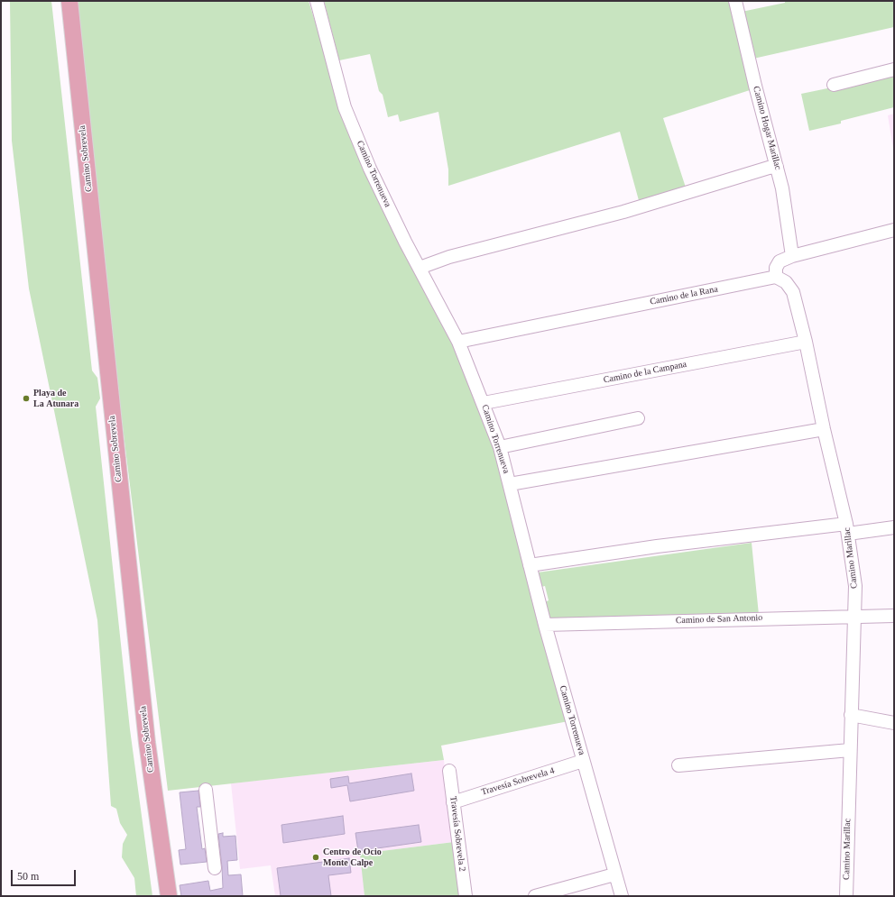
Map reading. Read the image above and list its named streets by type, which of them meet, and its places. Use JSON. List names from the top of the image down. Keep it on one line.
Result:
{"streets":{"main road":["Camino Sobrevela"],"street":["Camino Hogar Marillac","Camino Torrenueva","Camino de la Rana","Camino de la Campana","Camino Marillac","Camino de San Antonio","Travesía Sobrevela 4","Travesía Sobrevela 2"]},"crossings":[["Camino Torrenueva","Camino de la Rana"],["Camino Torrenueva","Camino de la Campana"],["Camino Torrenueva","Camino de San Antonio"],["Camino Torrenueva","Travesía Sobrevela 4"],["Camino de la Rana","Camino Marillac"],["Camino de la Campana","Camino Marillac"],["Camino Marillac","Camino de San Antonio"],["Travesía Sobrevela 4","Travesía Sobrevela 2"]],"places":["Playa de La Atunara","Centro de Ocio Monte Calpe"],"scale_bar":"50 m"}
